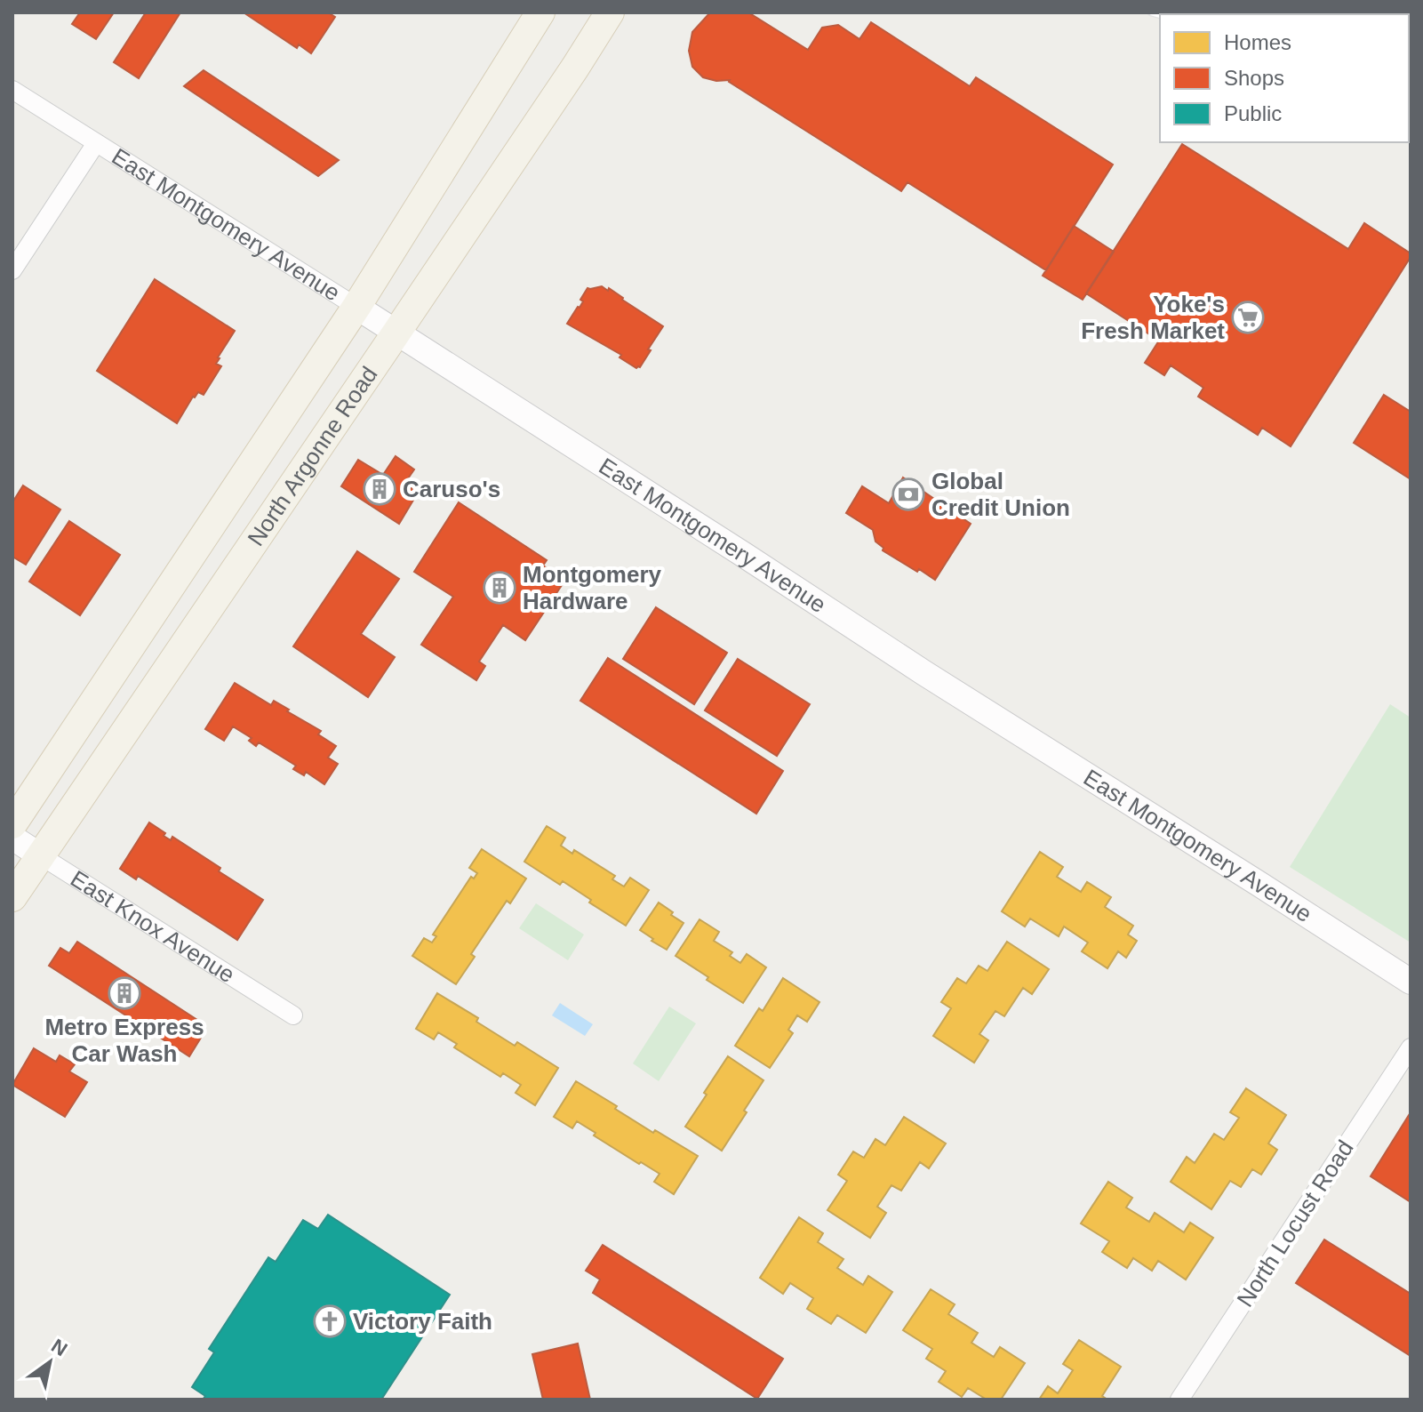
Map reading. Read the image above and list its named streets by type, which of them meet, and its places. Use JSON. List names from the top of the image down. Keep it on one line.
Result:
{"streets":{"main road":["East Montgomery Avenue","North Argonne Road","East Knox Avenue"],"street":["North Locust Road"]},"crossings":[["East Montgomery Avenue","North Argonne Road"],["North Argonne Road","East Knox Avenue"]],"places":{"supermarket":["Yoke's Fresh Market"],"building":["Caruso's","Montgomery Hardware","Metro Express Car Wash"],"bank":["Global Credit Union"],"church":["Victory Faith"]},"legend":["Homes","Shops","Public"],"north":"top right"}
